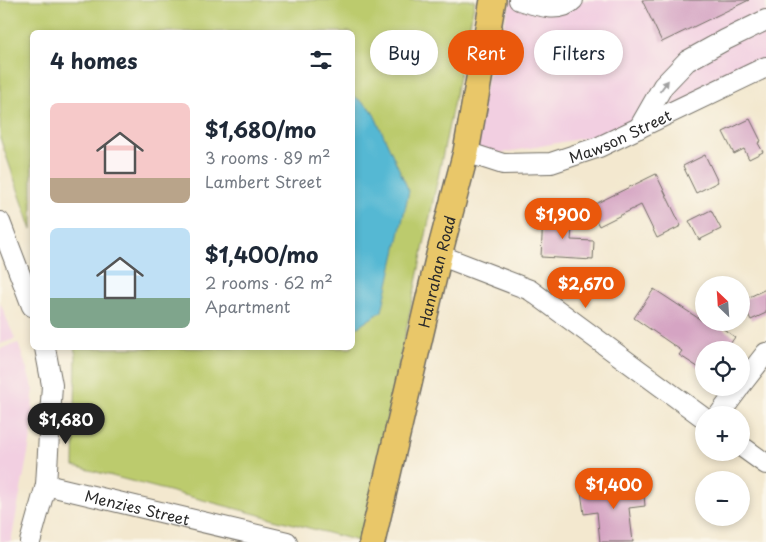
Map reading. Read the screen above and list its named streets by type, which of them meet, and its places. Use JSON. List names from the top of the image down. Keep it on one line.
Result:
{"streets":{"main road":["Hanrahan Road"],"street":["Mawson Street","Menzies Street"]},"crossings":[["Mawson Street","Hanrahan Road"]],"north":"top left","page":{"chip":["Buy","Rent","Filters"],"heading":"4 homes","list":[{"name":"$1,680/mo","note":"3 rooms · 89 m² · Lambert Street"},{"name":"$1,400/mo","note":"2 rooms · 62 m² · Apartment"}],"price":["$1,900","$2,670","$1,680","$1,400"],"map_buttons":["+","−"]}}
